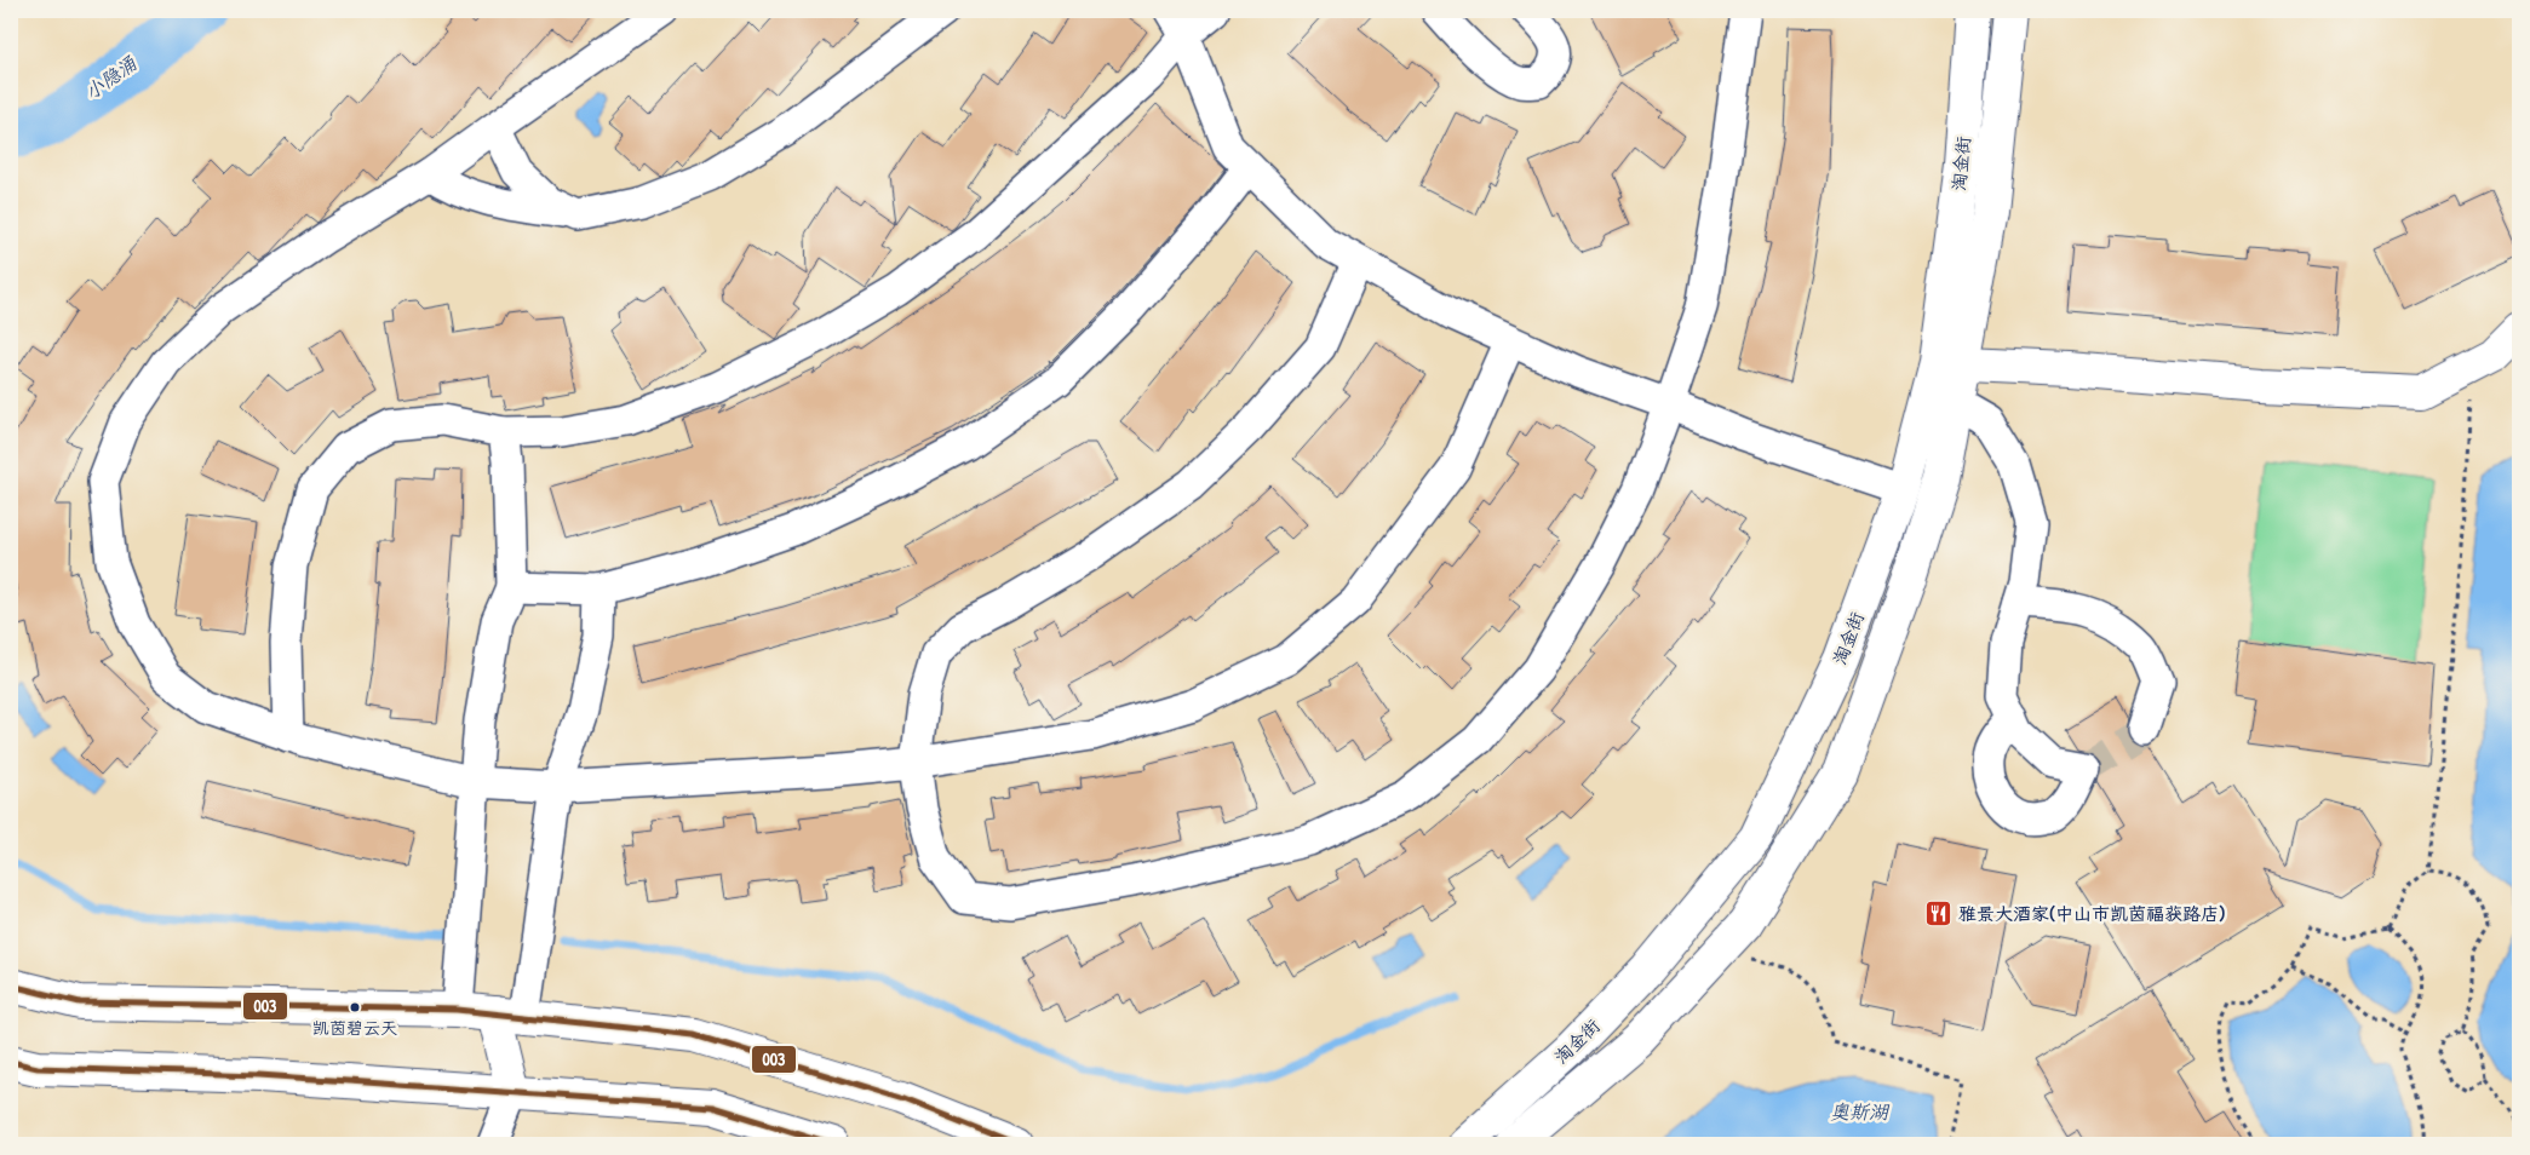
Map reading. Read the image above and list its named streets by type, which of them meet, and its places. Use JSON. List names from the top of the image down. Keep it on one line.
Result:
{"streets":{"street":["淘金街"]},"water":["小隐涌","奥斯湖"],"places":{"restaurant":["雅景大酒家(中山市凯茵福获路店)"],"other":["凯茵碧云天"]},"lines":["transit line 003"]}
